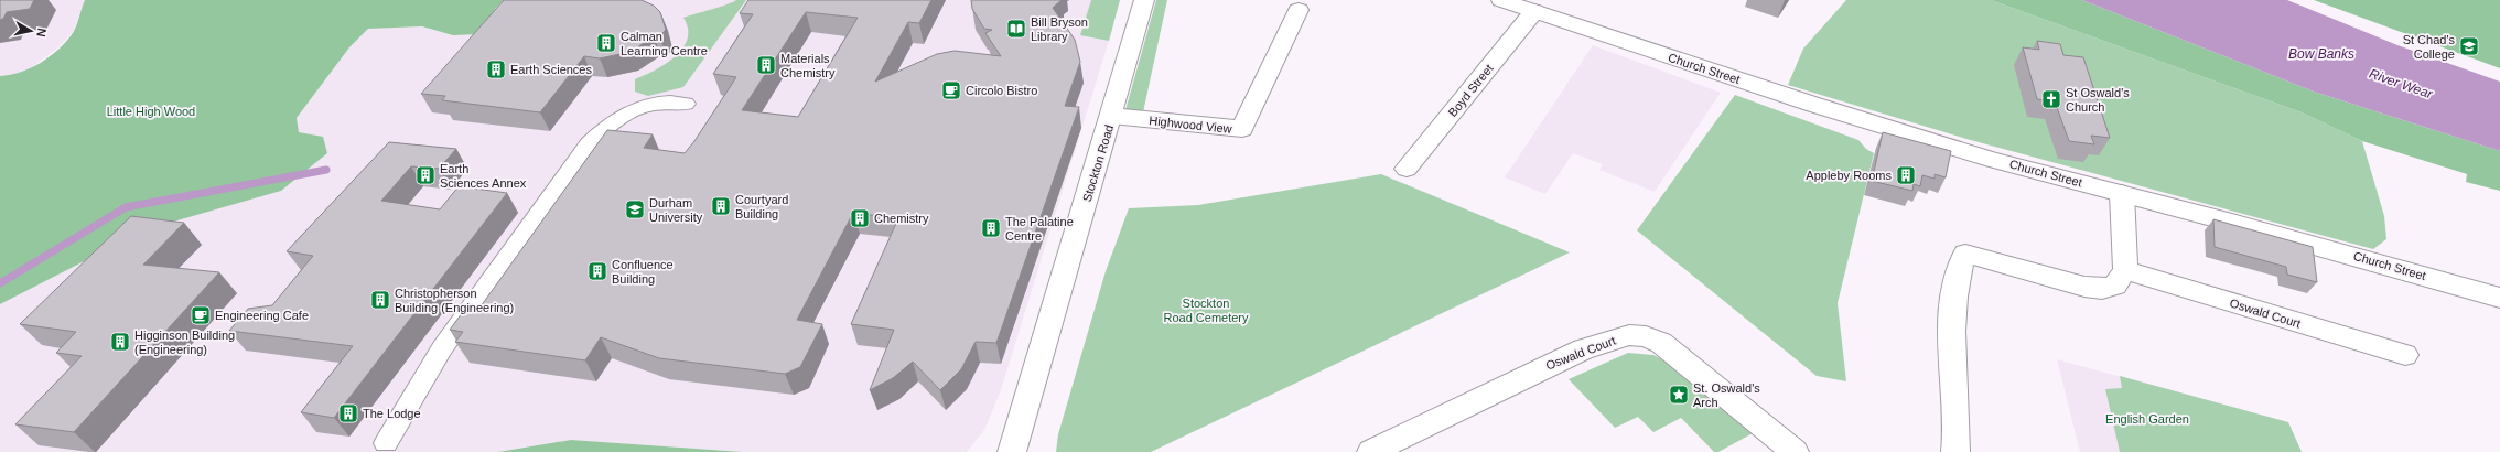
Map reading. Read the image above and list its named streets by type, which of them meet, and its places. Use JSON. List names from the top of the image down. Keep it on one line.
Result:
{"streets":{"street":["Church Street","Boyd Street","Highwood View","Stockton Road","Oswald Court"]},"crossings":[["Church Street","Boyd Street"],["Highwood View","Stockton Road"]],"water":["Bow Banks","River Wear"],"parks":["Little High Wood","Stockton Road Cemetery","English Garden"],"places":{"library":["Bill Bryson Library"],"building":["Calman Learning Centre","Materials Chemistry","Earth Sciences","Earth Sciences Annex","Appleby Rooms","Courtyard Building","Chemistry","The Palatine Centre","Confluence Building","Christopherson Building (Engineering)","Higginson Building (Engineering)","The Lodge"],"school or university":["St Chad's College","Durham University"],"cafe":["Circolo Bistro","Engineering Cafe"],"church":["St Oswald's Church"],"place":["St. Oswald's Arch"]},"north":"right"}
